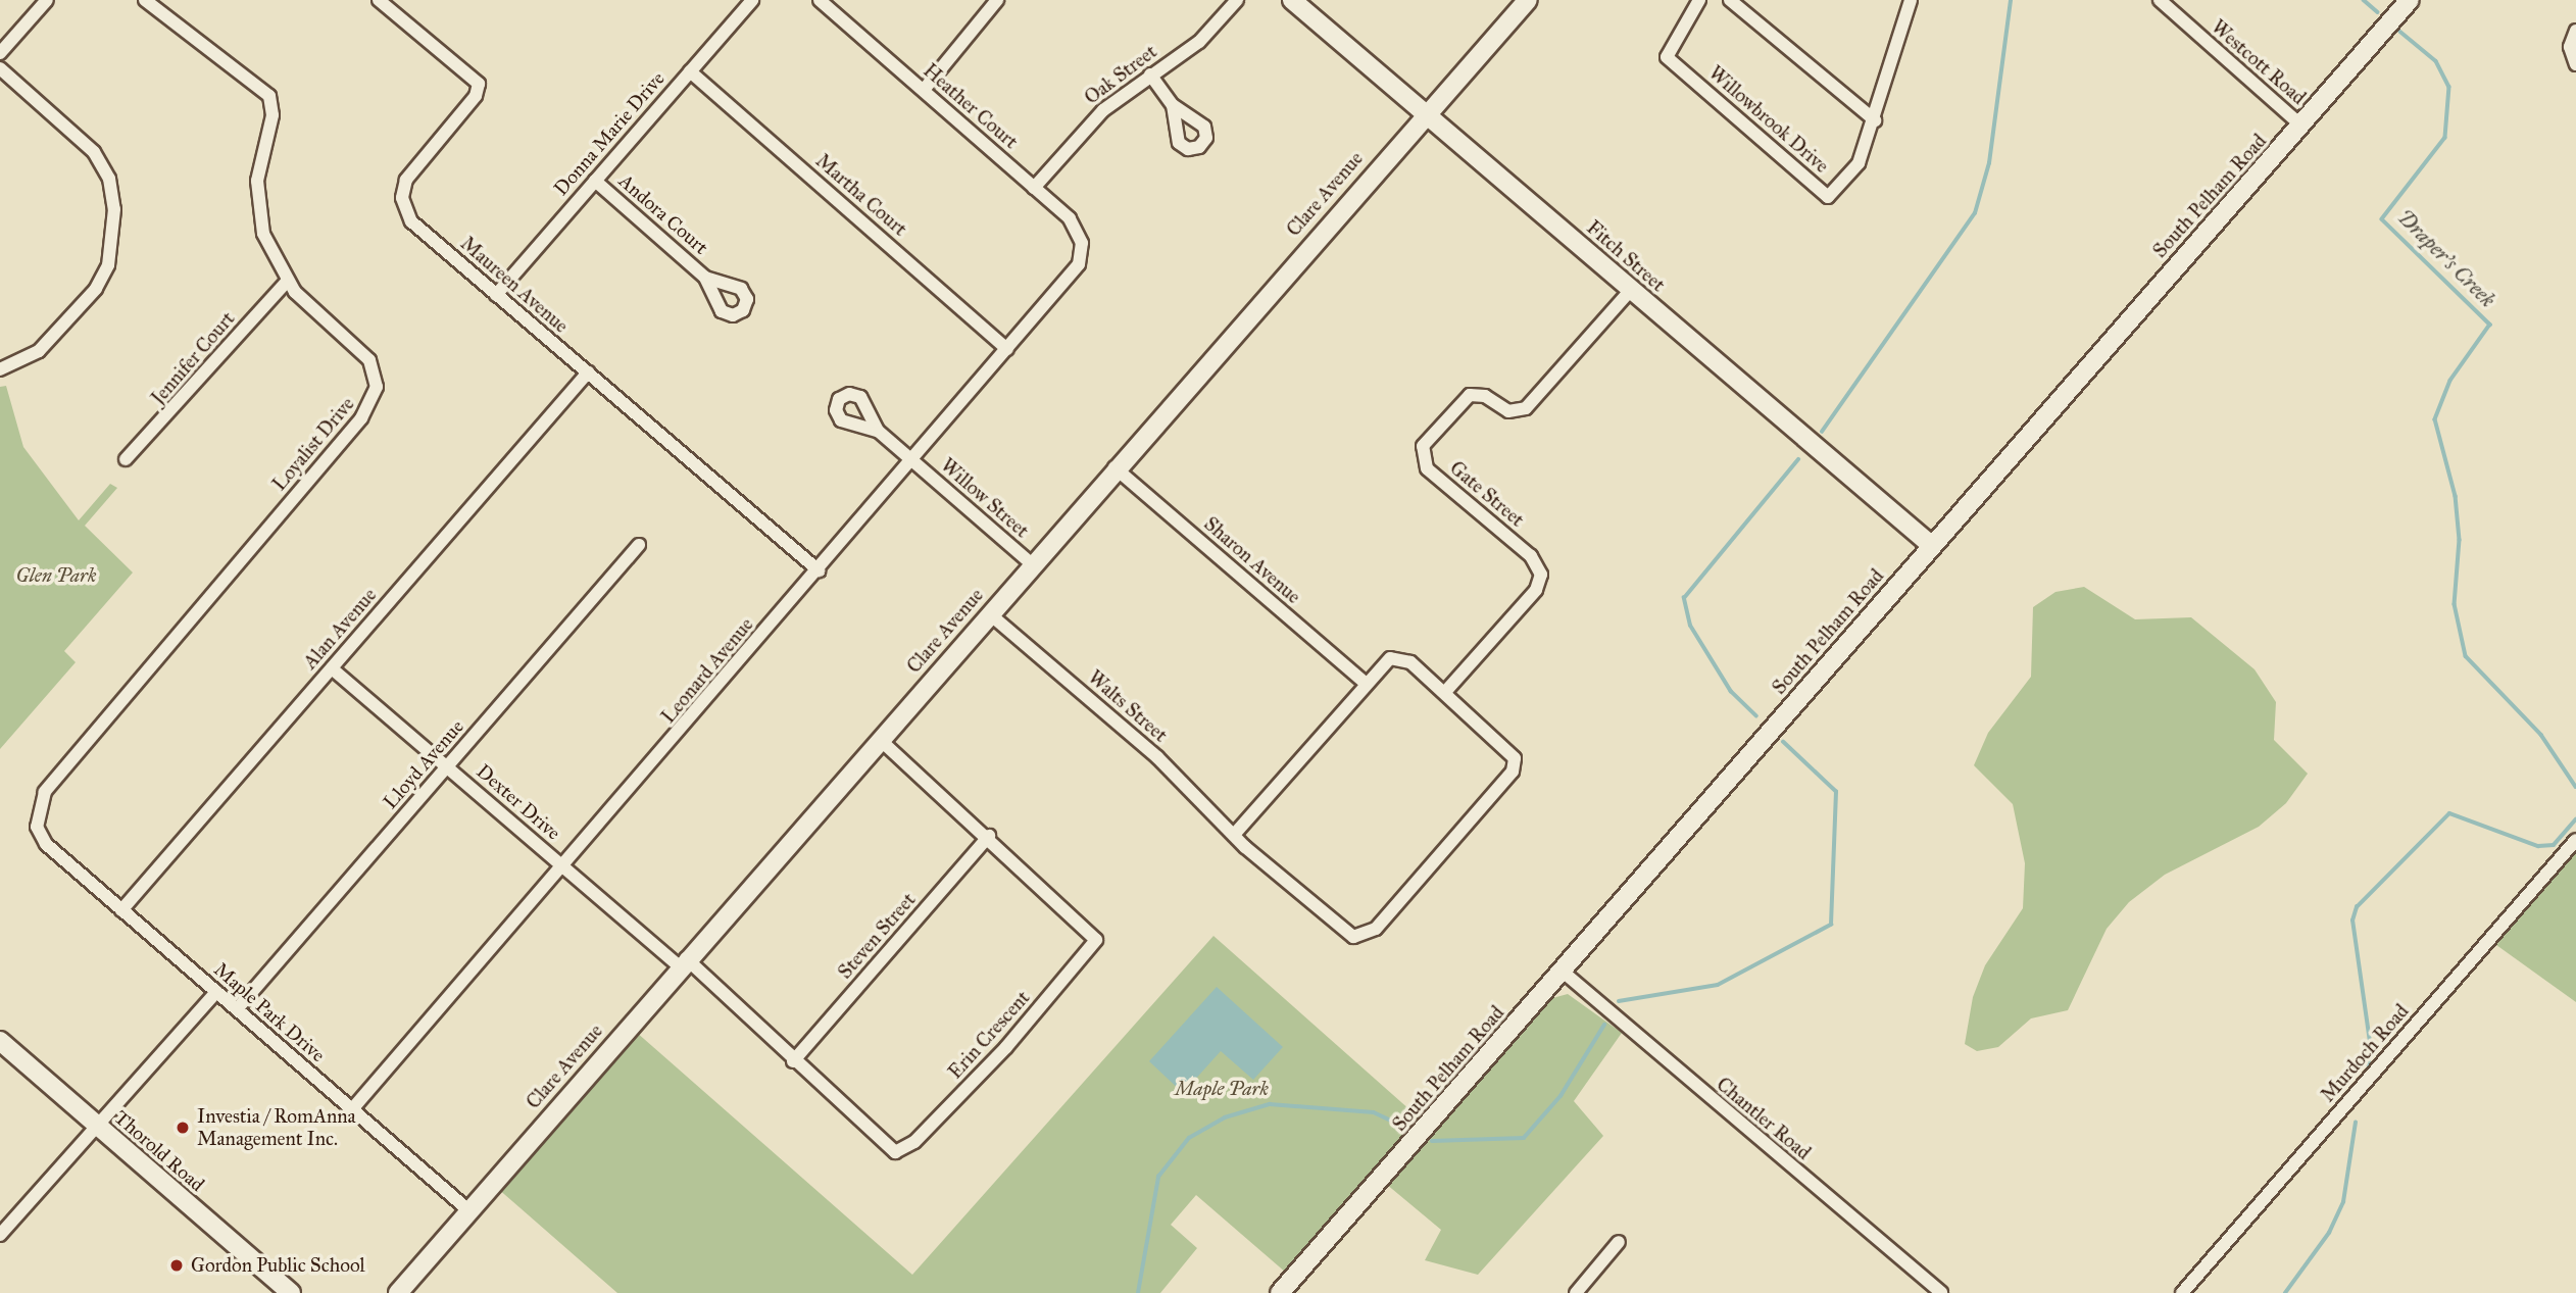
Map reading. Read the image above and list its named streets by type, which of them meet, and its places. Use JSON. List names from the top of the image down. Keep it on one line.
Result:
{"streets":{"street":["Westcott Road","Oak Street","Heather Court","Willowbrook Drive","Donna Marie Drive","Clare Avenue","Martha Court","South Pelham Road","Andora Court","Fitch Street","Maureen Avenue","Jennifer Court","Loyalist Drive","Gate Street","Willow Street","Sharon Avenue","Alan Avenue","Leonard Avenue","Walts Street","Lloyd Avenue","Dexter Drive","Steven Street","Maple Park Drive","Erin Crescent","Murdoch Road","Chantler Road","Thorold Road"]},"crossings":[["Westcott Road","South Pelham Road"],["Oak Street","Heather Court"],["Heather Court","Leonard Avenue"],["Donna Marie Drive","Martha Court"],["Donna Marie Drive","Andora Court"],["Donna Marie Drive","Maureen Avenue"],["Clare Avenue","Fitch Street"],["Clare Avenue","Willow Street"],["Clare Avenue","Sharon Avenue"],["Clare Avenue","Walts Street"],["Clare Avenue","Dexter Drive"],["Clare Avenue","Maple Park Drive"],["Clare Avenue","Erin Crescent"],["Martha Court","Leonard Avenue"],["South Pelham Road","Fitch Street"],["South Pelham Road","Chantler Road"],["Fitch Street","Gate Street"],["Maureen Avenue","Alan Avenue"],["Maureen Avenue","Leonard Avenue"],["Jennifer Court","Loyalist Drive"],["Loyalist Drive","Maple Park Drive"],["Gate Street","Walts Street"],["Willow Street","Leonard Avenue"],["Sharon Avenue","Walts Street"],["Alan Avenue","Dexter Drive"],["Alan Avenue","Maple Park Drive"],["Leonard Avenue","Dexter Drive"],["Leonard Avenue","Maple Park Drive"],["Lloyd Avenue","Dexter Drive"],["Lloyd Avenue","Maple Park Drive"],["Dexter Drive","Erin Crescent"],["Steven Street","Erin Crescent"]],"water":["Draper's Creek"],"parks":["Glen Park","Maple Park"],"places":["Investia / RomAnna Management Inc.","Gordon Public School"]}
